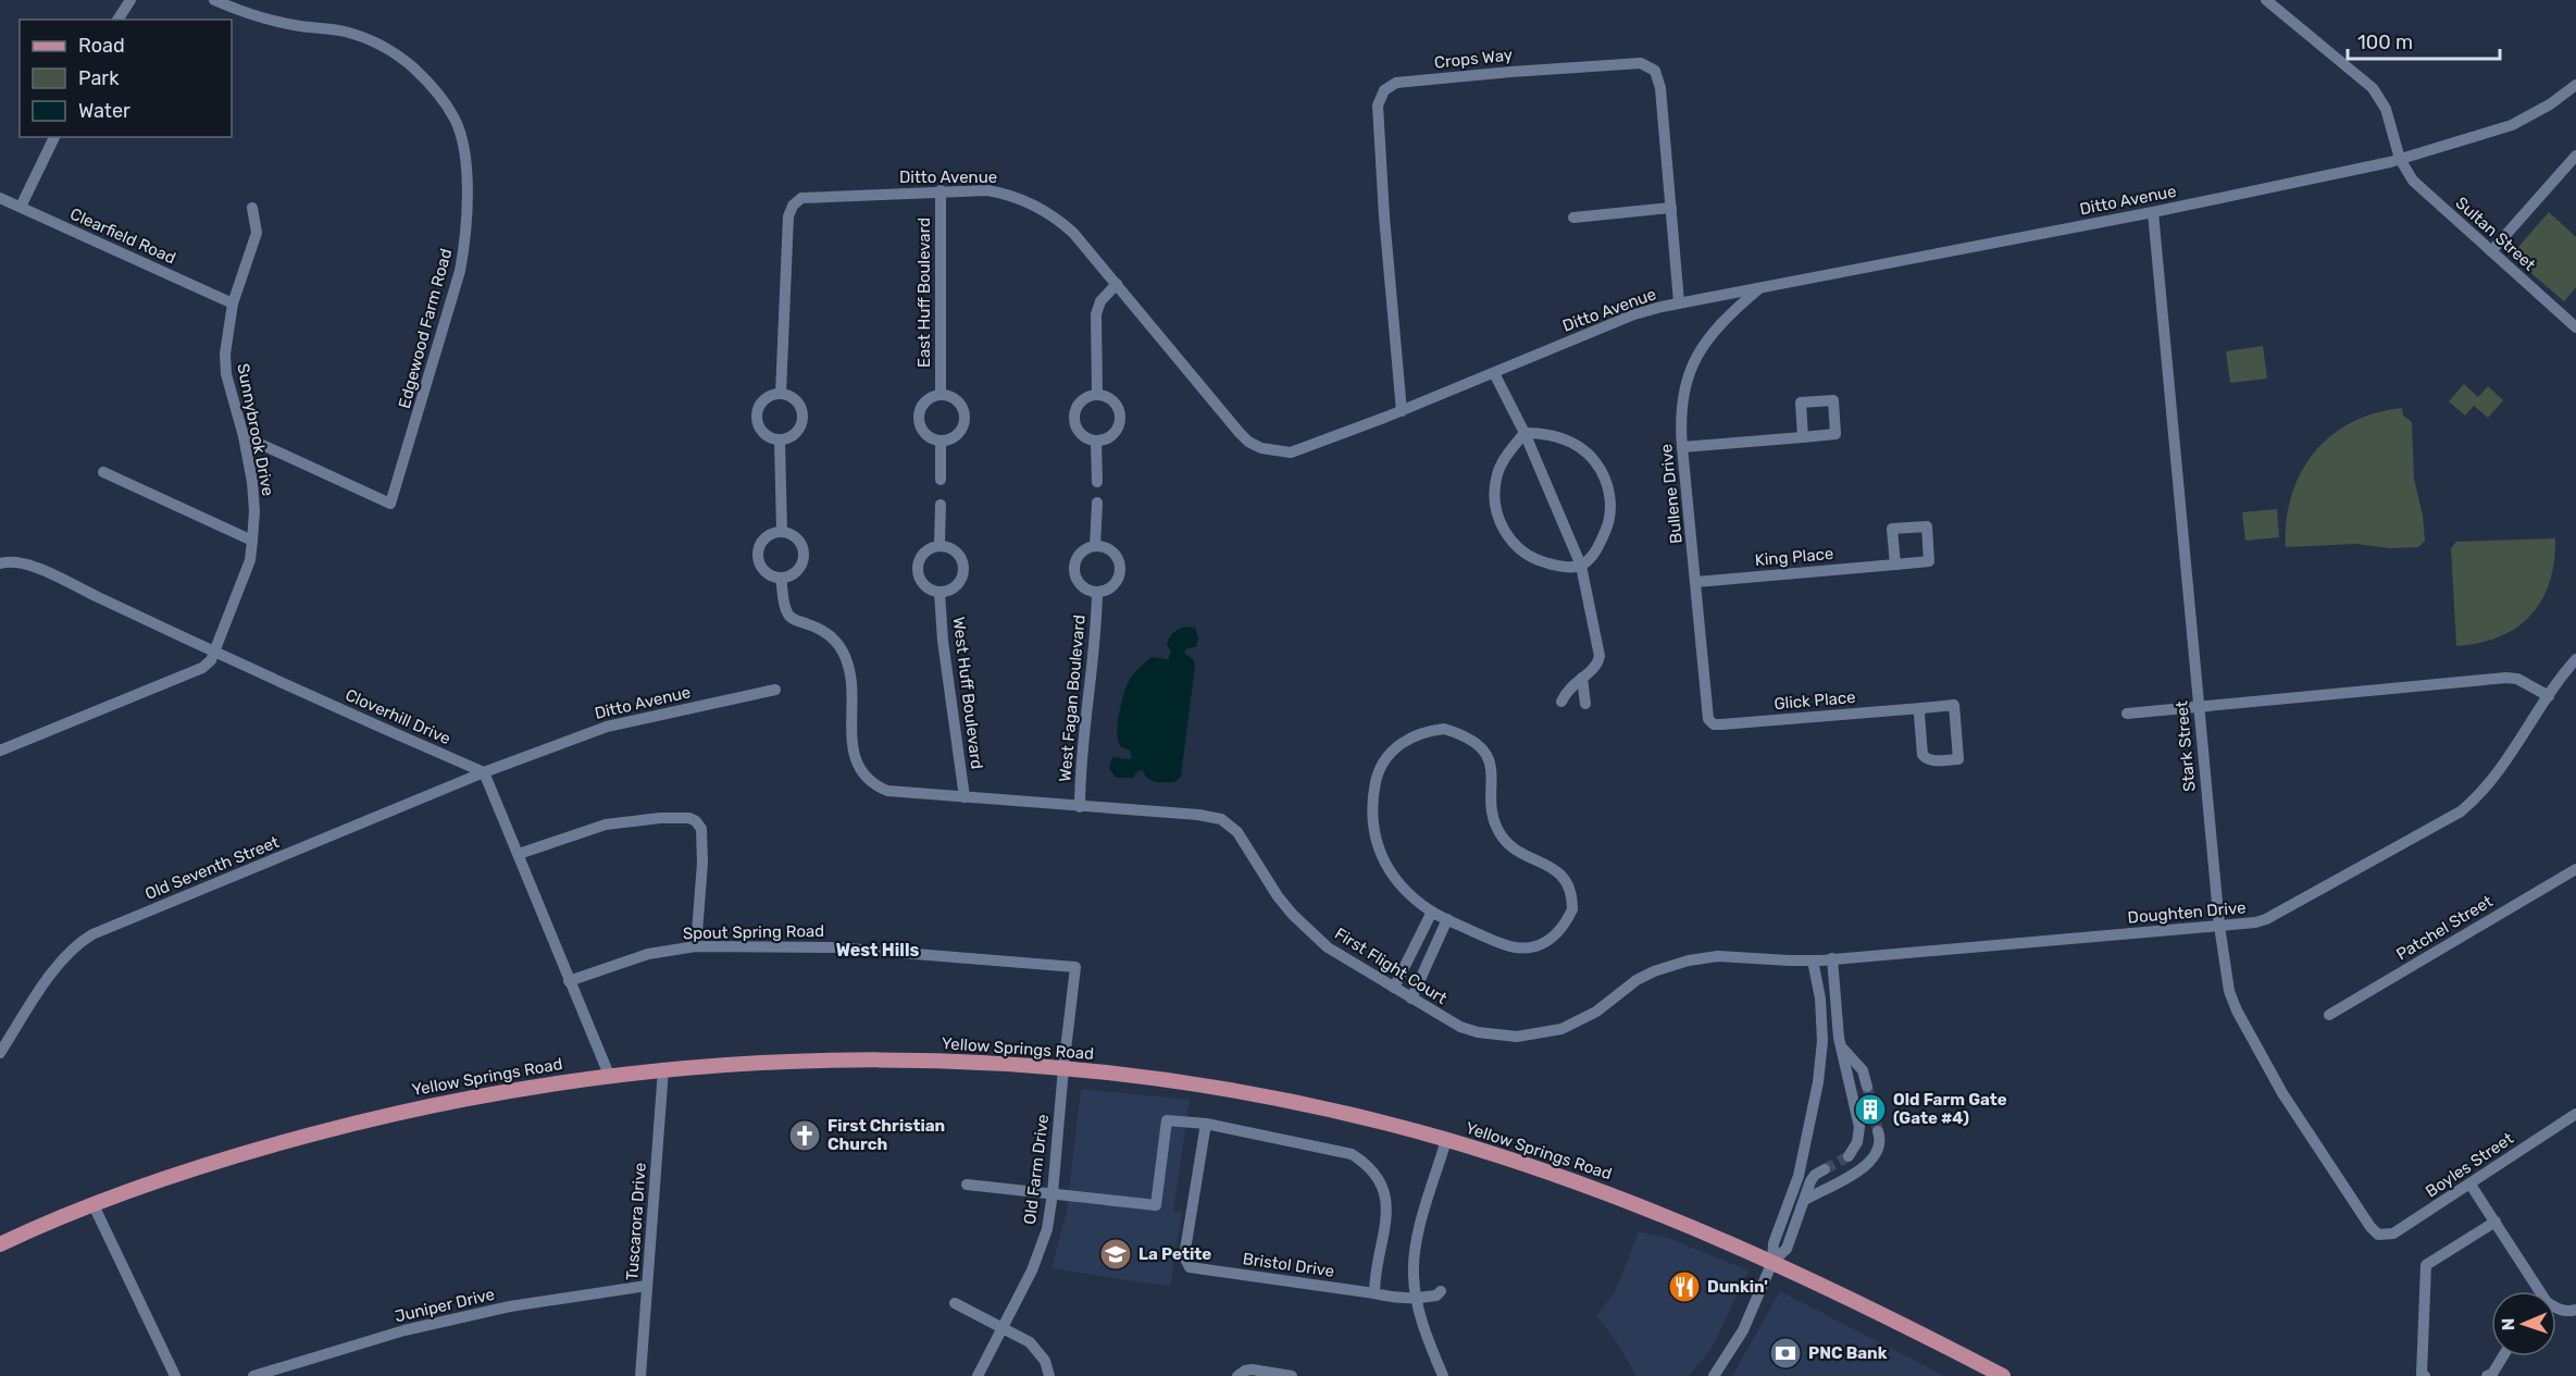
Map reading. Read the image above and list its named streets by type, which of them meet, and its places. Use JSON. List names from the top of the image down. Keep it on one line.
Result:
{"streets":{"main road":["Yellow Springs Road"],"street":["Crops Way","Ditto Avenue","Sultan Street","Clearfield Road","East Huff Boulevard","Edgewood Farm Road","Sunnybrook Drive","Bullene Drive","King Place","West Huff Boulevard","West Fagan Boulevard","Glick Place","Cloverhill Drive","Stark Street","Old Seventh Street","Doughten Drive","Patchel Street","Spout Spring Road","First Flight Court","Boyles Street","Old Farm Drive","Tuscarora Drive","Bristol Drive","Juniper Drive"]},"crossings":[["Crops Way","Ditto Avenue"],["Ditto Avenue","Sultan Street"],["Ditto Avenue","East Huff Boulevard"],["Ditto Avenue","Bullene Drive"],["Ditto Avenue","Cloverhill Drive"],["Ditto Avenue","Stark Street"],["Ditto Avenue","Old Seventh Street"],["Clearfield Road","Sunnybrook Drive"],["Edgewood Farm Road","Sunnybrook Drive"],["Sunnybrook Drive","Cloverhill Drive"],["Bullene Drive","King Place"],["Bullene Drive","Glick Place"],["West Huff Boulevard","First Flight Court"],["West Fagan Boulevard","First Flight Court"],["Cloverhill Drive","Old Seventh Street"],["Stark Street","Doughten Drive"],["Stark Street","Boyles Street"],["Doughten Drive","First Flight Court"],["Spout Spring Road","Yellow Springs Road"],["Spout Spring Road","Old Farm Drive"],["Yellow Springs Road","Old Farm Drive"],["Yellow Springs Road","Tuscarora Drive"],["Tuscarora Drive","Juniper Drive"]],"districts":["West Hills"],"places":{"building":["Old Farm Gate (Gate #4)"],"church":["First Christian Church"],"school or university":["La Petite"],"restaurant":["Dunkin'"],"bank":["PNC Bank"]},"legend":["Road","Park","Water"],"scale_bar":"100 m","north":"left"}
